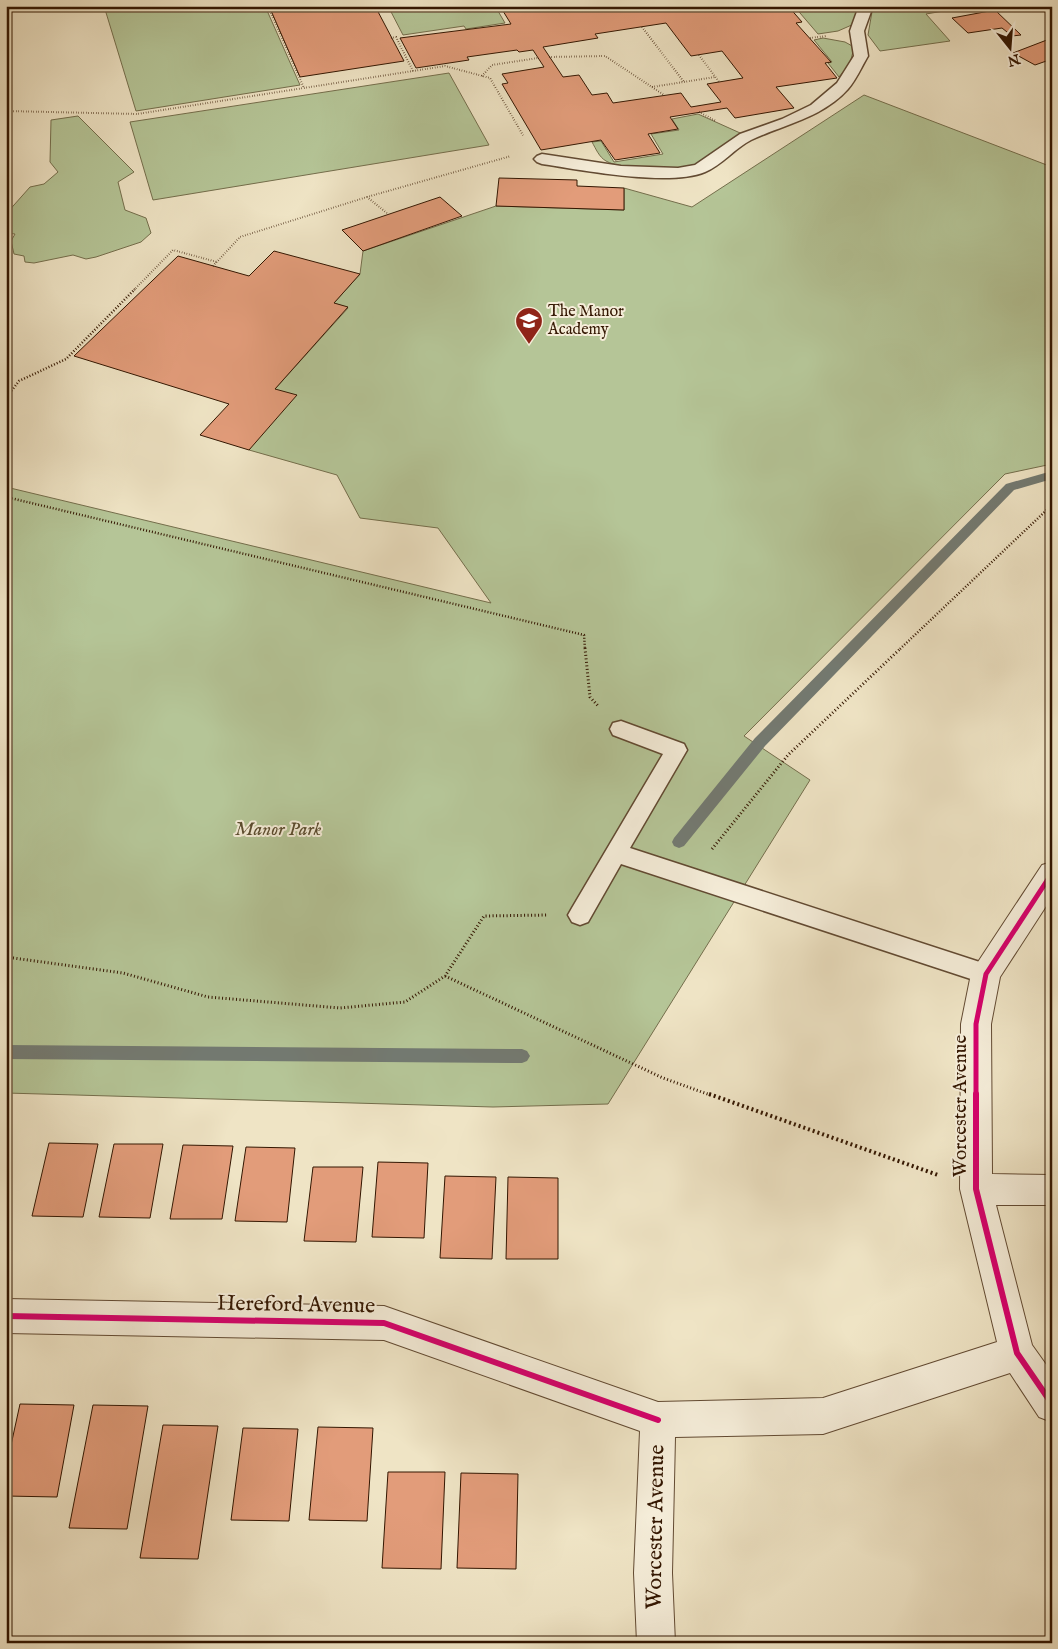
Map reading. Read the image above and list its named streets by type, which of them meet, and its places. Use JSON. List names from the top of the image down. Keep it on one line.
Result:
{"streets":{"street":["Worcester Avenue","Hereford Avenue"]},"crossings":[["Worcester Avenue","Hereford Avenue"]],"parks":["Manor Park"],"places":{"school or university":["The Manor Academy"]},"north":"bottom"}
